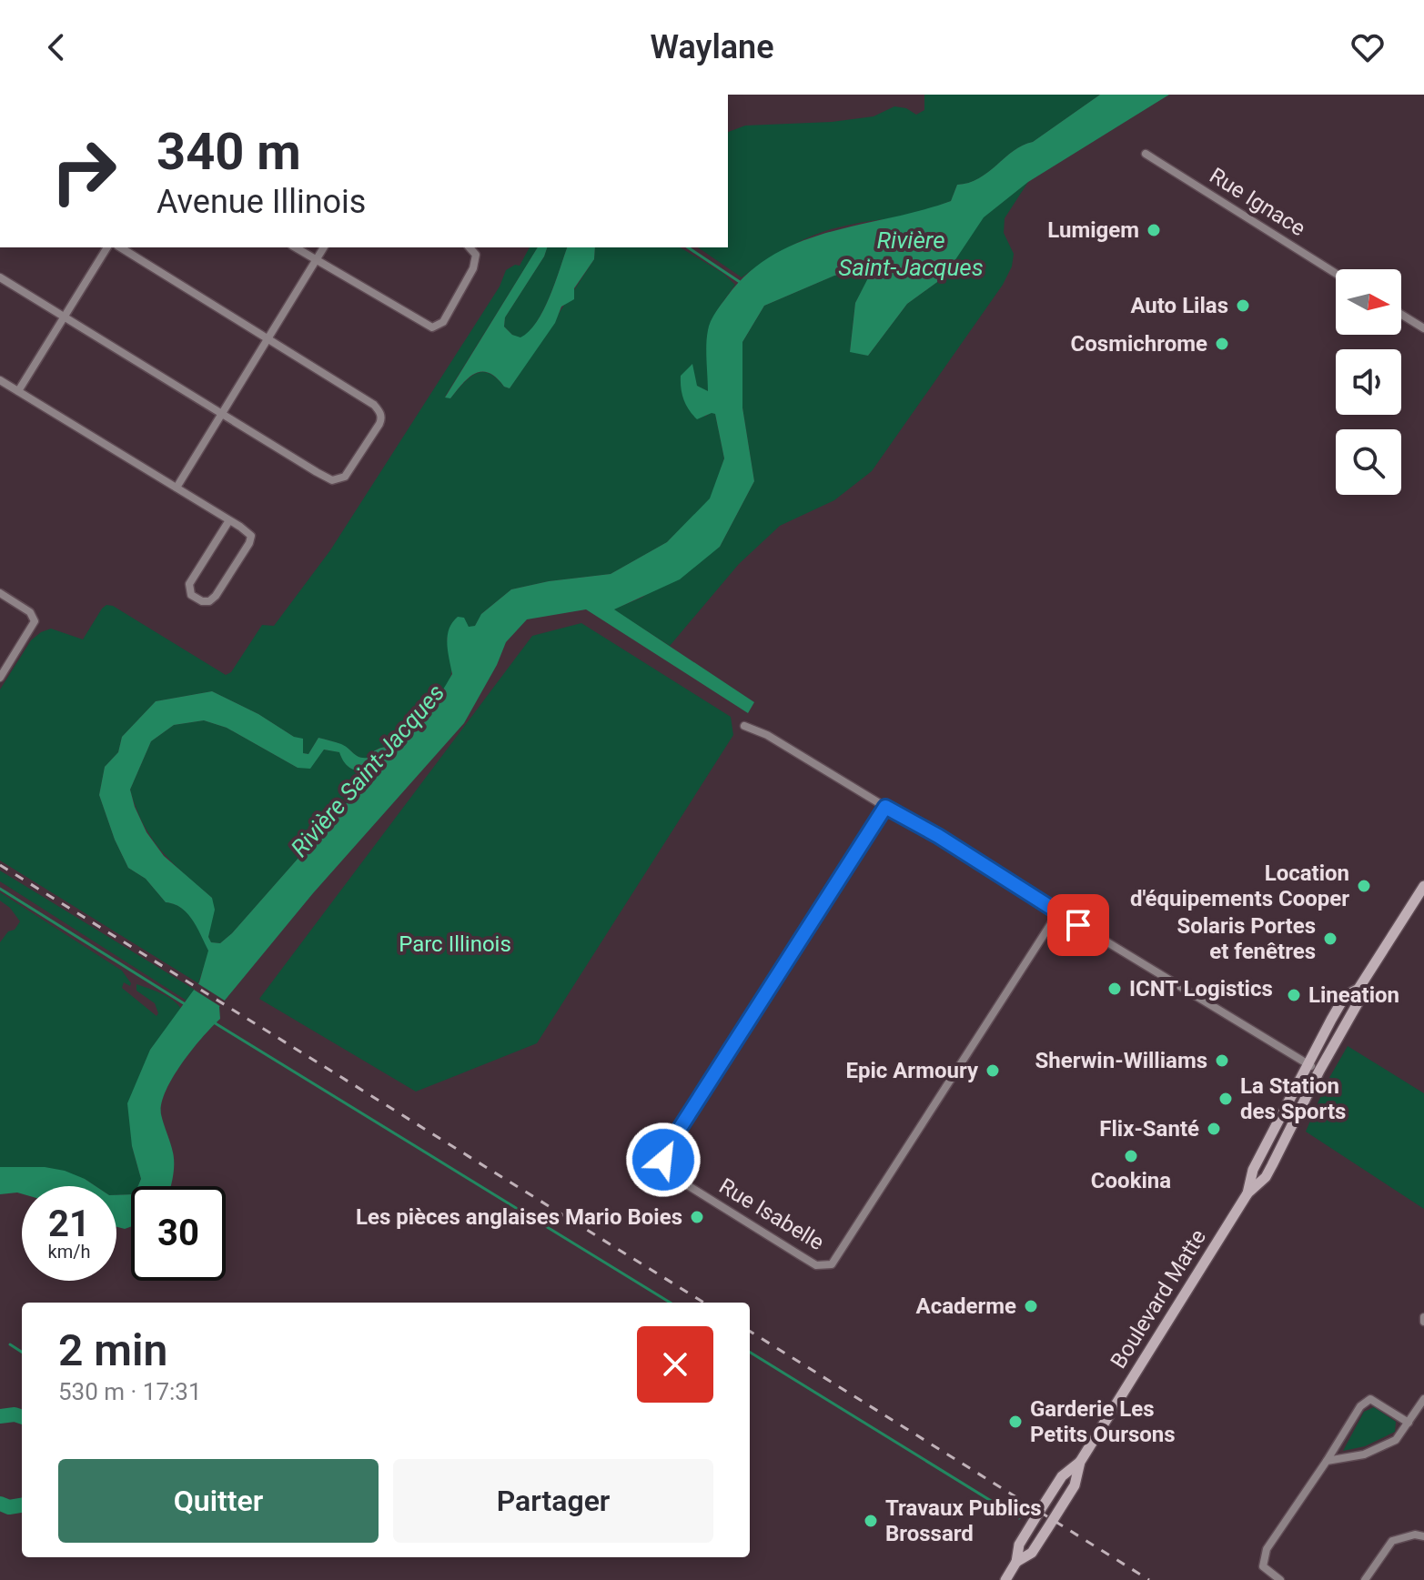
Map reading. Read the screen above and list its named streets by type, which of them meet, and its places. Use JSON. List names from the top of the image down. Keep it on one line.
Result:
{"streets":{"main road":["Boulevard Matte"],"street":["Rue Ignace","Rue Isabelle"]},"water":["Rivière Saint-Jacques"],"parks":["Parc Illinois"],"places":["Lumigem","Auto Lilas","Cosmichrome","Location d'équipements Cooper","Solaris Portes et fenêtres","ICNT Logistics","Lineation","Sherwin-Williams","Epic Armoury","La Station des Sports","Flix-Santé","Cookina","Les pièces anglaises Mario Boies","Acaderme","Garderie Les Petits Oursons","Travaux Publics Brossard"],"north":"right","page":{"header":"Waylane","turn":["340 m","Avenue Illinois"],"speed":"21 km/h","limit":"30","heading":["2 min","530 m · 17:31"],"buttons":["Quitter","Partager"]}}
